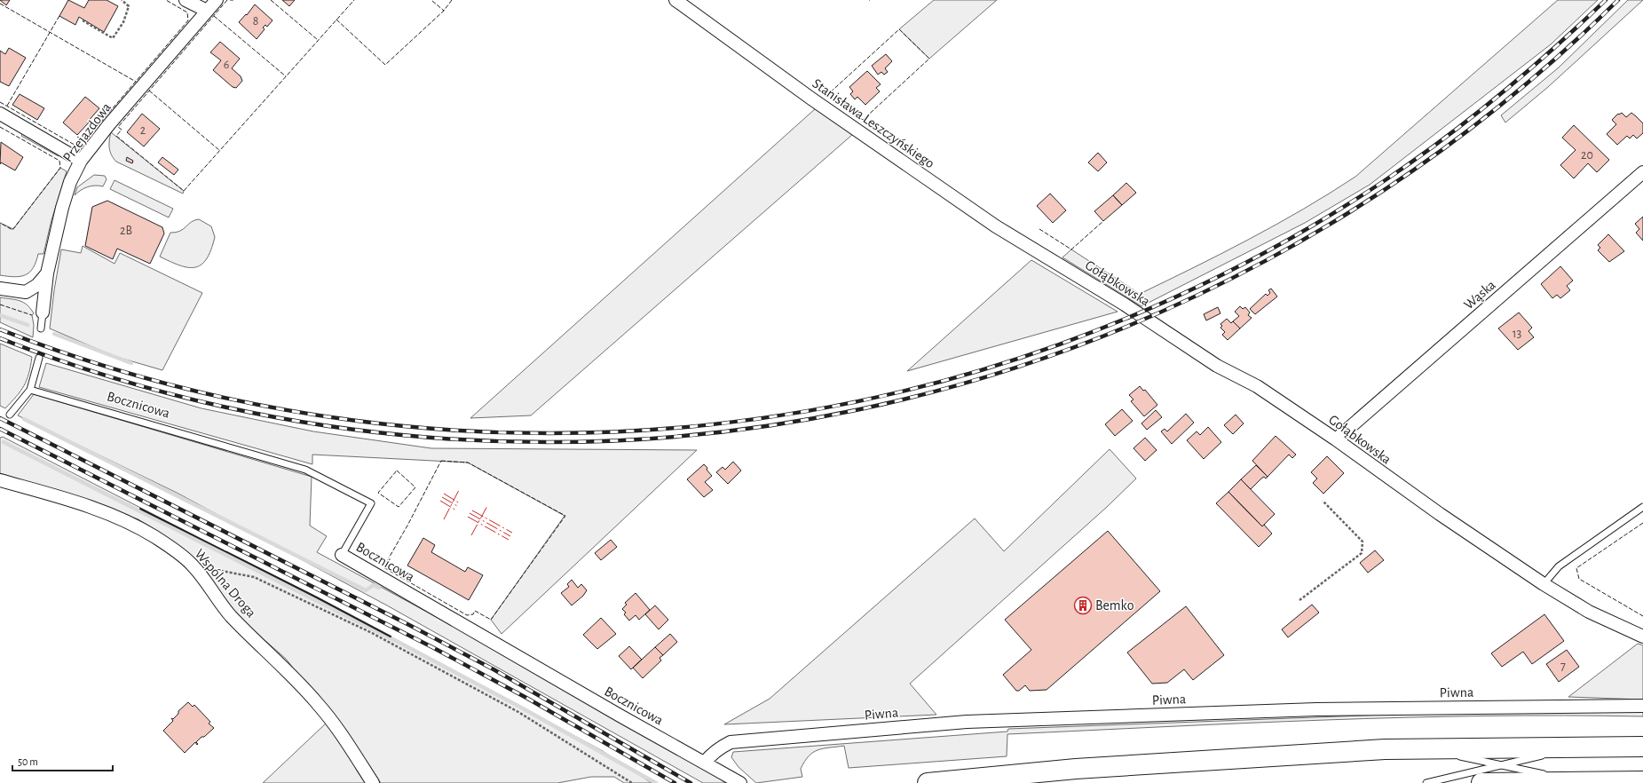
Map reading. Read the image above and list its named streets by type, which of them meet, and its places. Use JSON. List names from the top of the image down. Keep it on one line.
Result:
{"streets":{"street":["Stanisława Leszczyńskiego","Przejazdowa","Gołąbkowska","Wąska","Bocznicowa","Wspólna Droga","Piwna"]},"crossings":[["Stanisława Leszczyńskiego","Gołąbkowska"],["Gołąbkowska","Wąska"],["Bocznicowa","Piwna"]],"places":{"building":["Bemko"]},"house_numbers":["8","6","2","20","2B","13","7"],"scale_bar":"50 m"}
